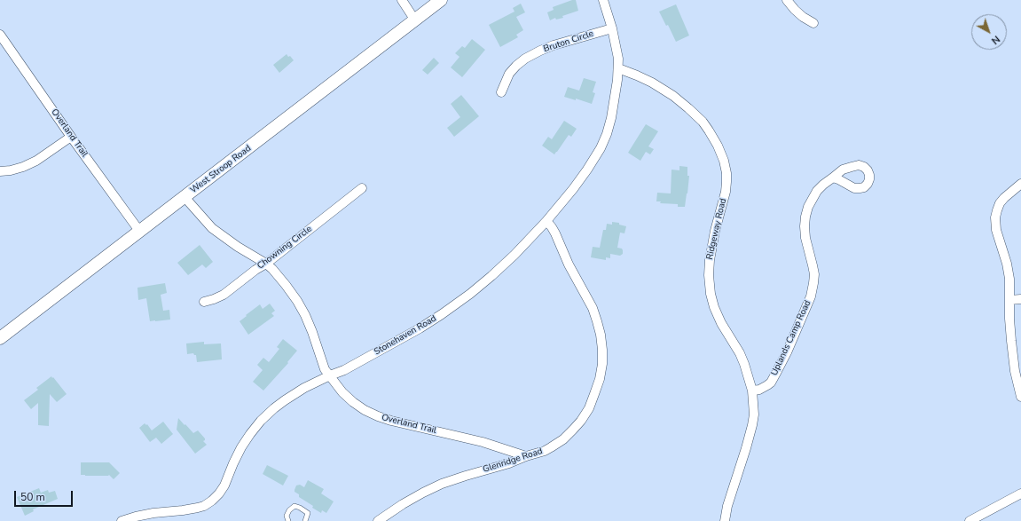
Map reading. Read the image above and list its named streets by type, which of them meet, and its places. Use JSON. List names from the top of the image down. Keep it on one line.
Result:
{"streets":{"main road":["West Stroop Road"],"street":["Bruton Circle","Overland Trail","Ridgeway Road","Chowning Circle","Stonehaven Road","Uplands Camp Road","Glenridge Road"]},"crossings":[["Overland Trail","West Stroop Road"],["Overland Trail","Chowning Circle"],["Overland Trail","Stonehaven Road"],["Overland Trail","Glenridge Road"],["Ridgeway Road","Stonehaven Road"],["Ridgeway Road","Uplands Camp Road"],["Stonehaven Road","Glenridge Road"]],"scale_bar":"50 m","north":"bottom right"}
